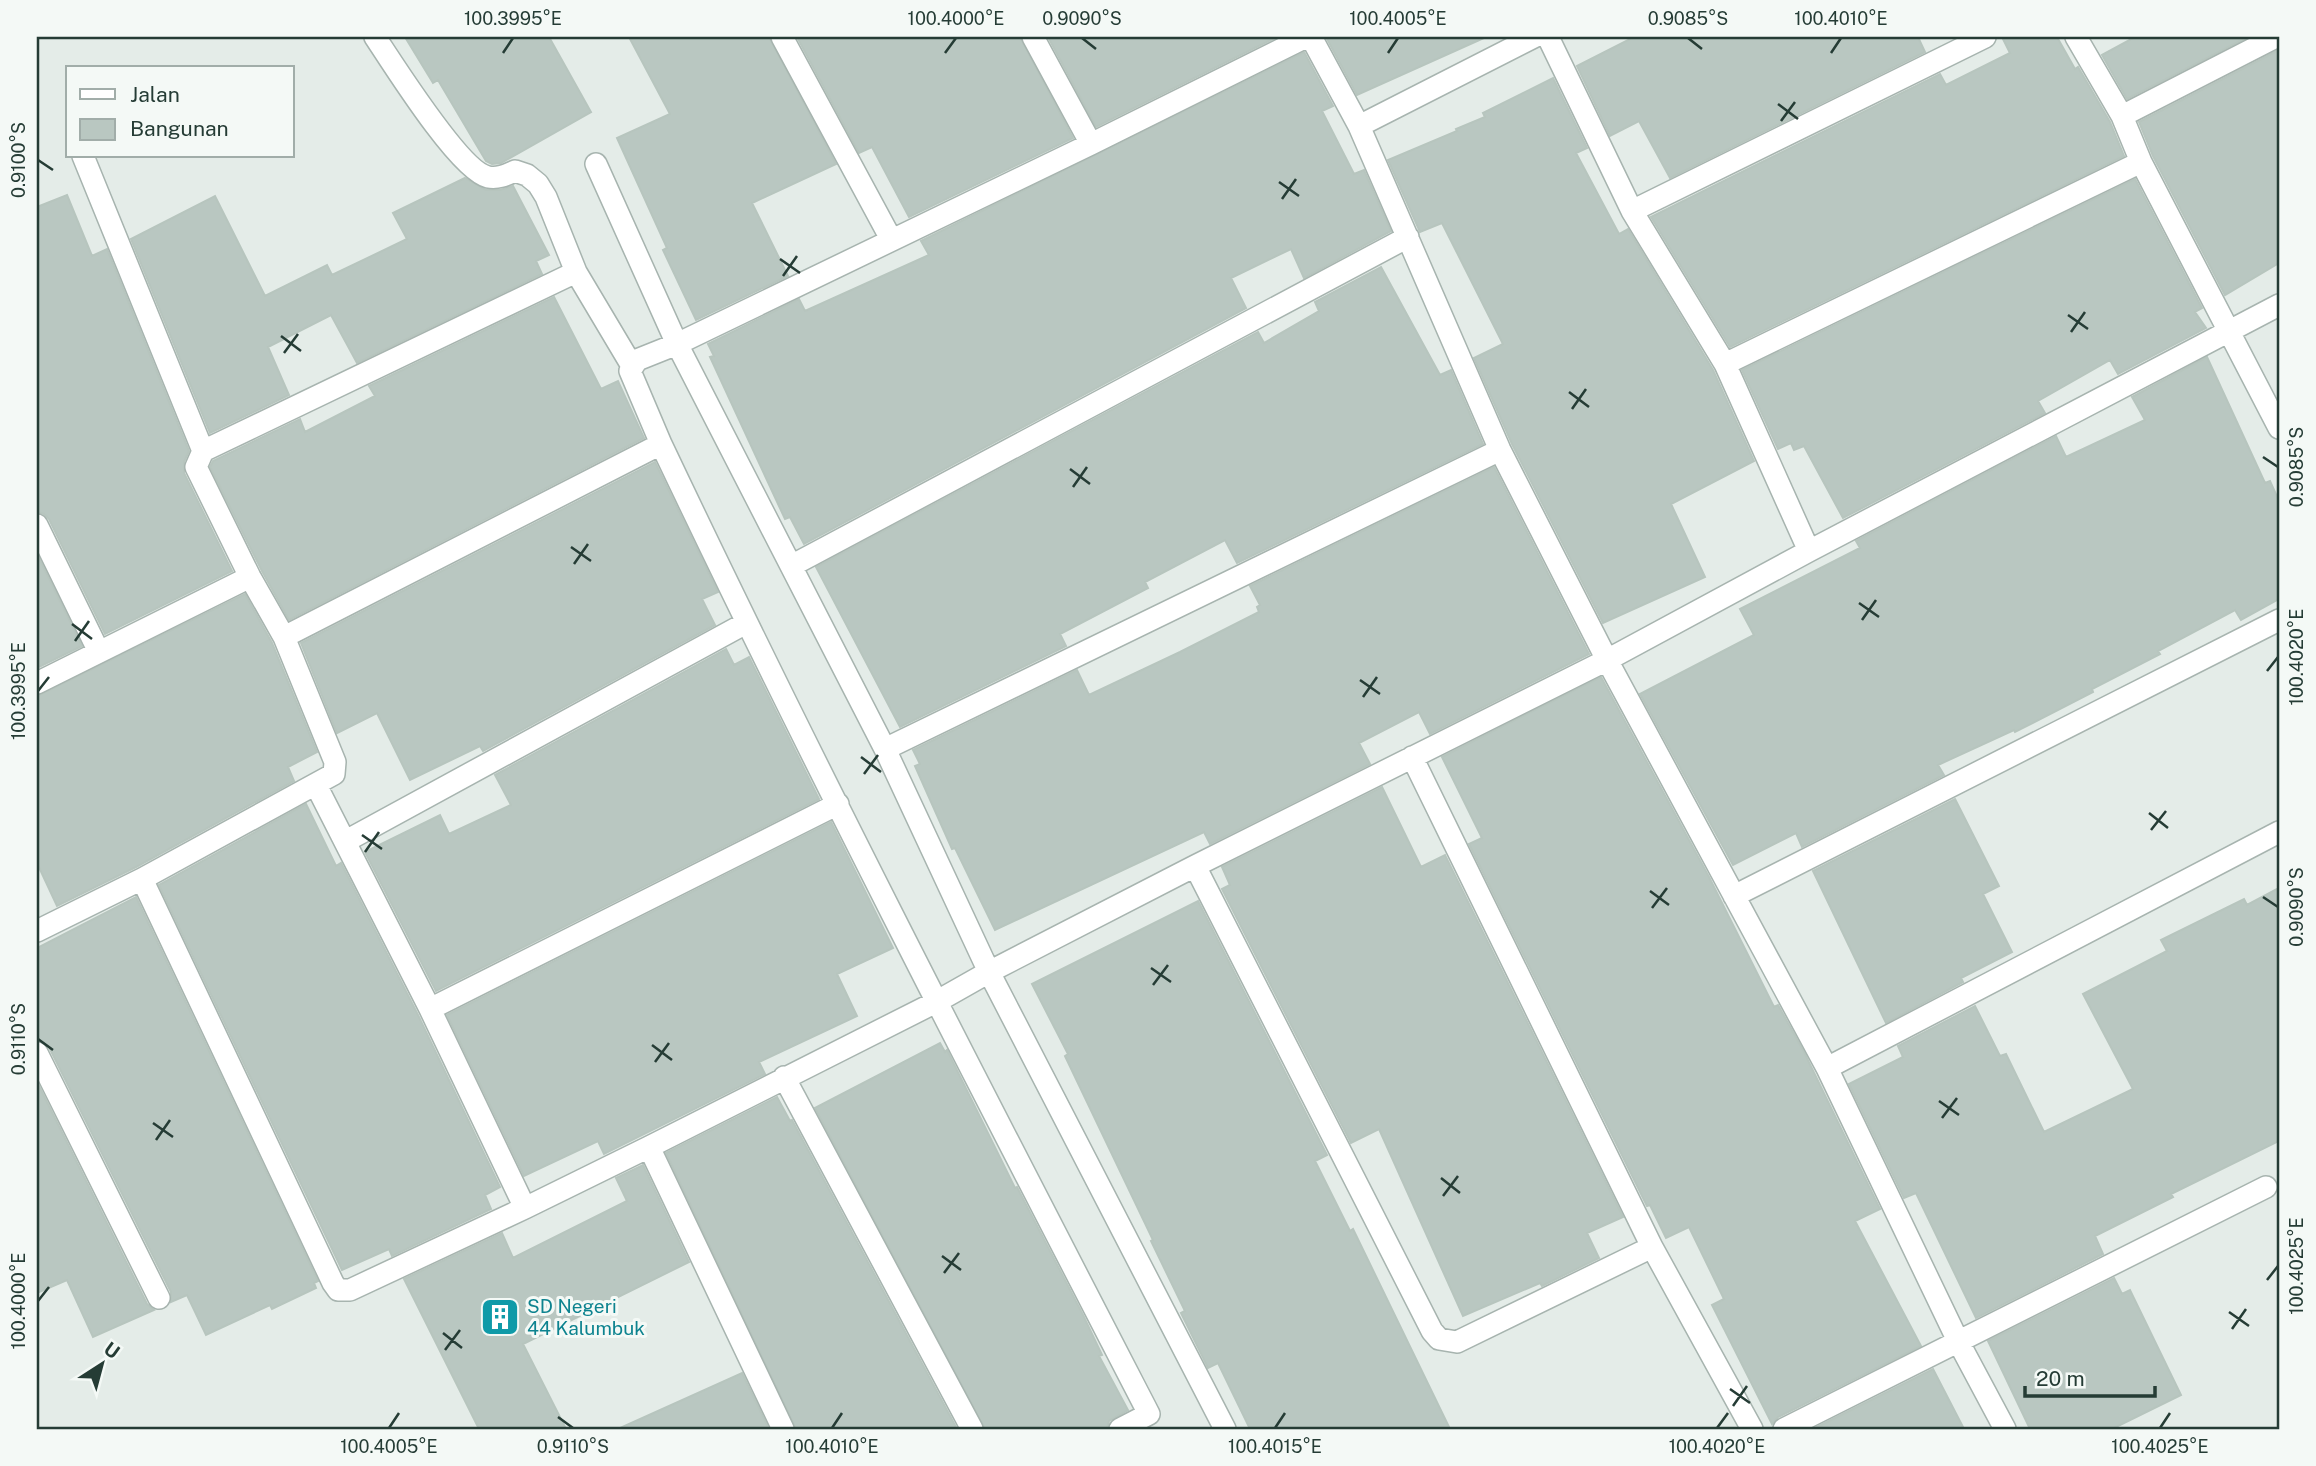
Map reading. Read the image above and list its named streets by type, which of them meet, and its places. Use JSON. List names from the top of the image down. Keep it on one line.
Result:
{"places":{"building":["SD Negeri 44 Kalumbuk"]},"legend":["Jalan","Bangunan"],"scale_bar":"20 m","north":"top right","coordinates":["100.3995°E","100.4000°E","0.9090°S","100.4005°E","0.9085°S","100.4010°E","0.9100°S","100.4020°E","0.9110°S","100.4025°E","100.4015°E"]}
